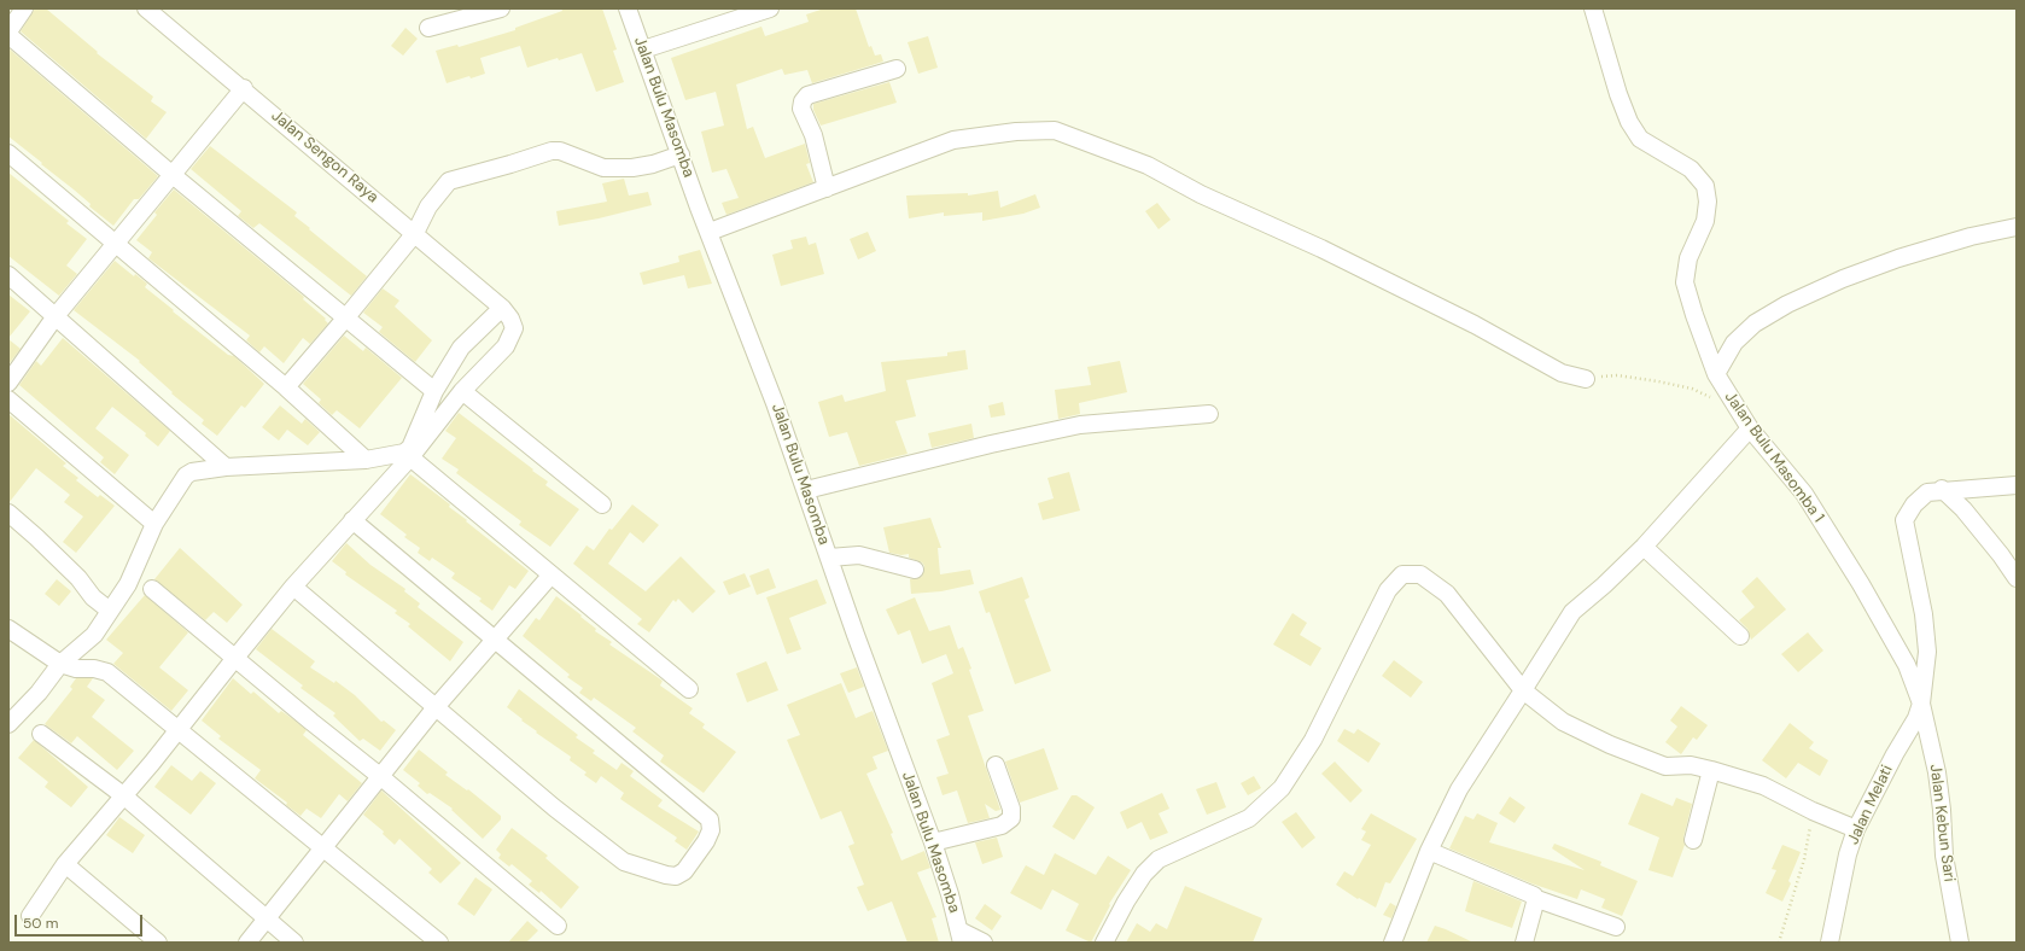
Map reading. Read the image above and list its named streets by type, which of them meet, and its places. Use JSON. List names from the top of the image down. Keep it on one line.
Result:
{"streets":{"street":["Jalan Bulu Masomba","Jalan Sengon Raya","Jalan Bulu Masomba 1","Jalan Melati","Jalan Kebun Sari"]},"crossings":[["Jalan Bulu Masomba 1","Jalan Melati"],["Jalan Bulu Masomba 1","Jalan Kebun Sari"],["Jalan Melati","Jalan Kebun Sari"]],"scale_bar":"50 m"}
